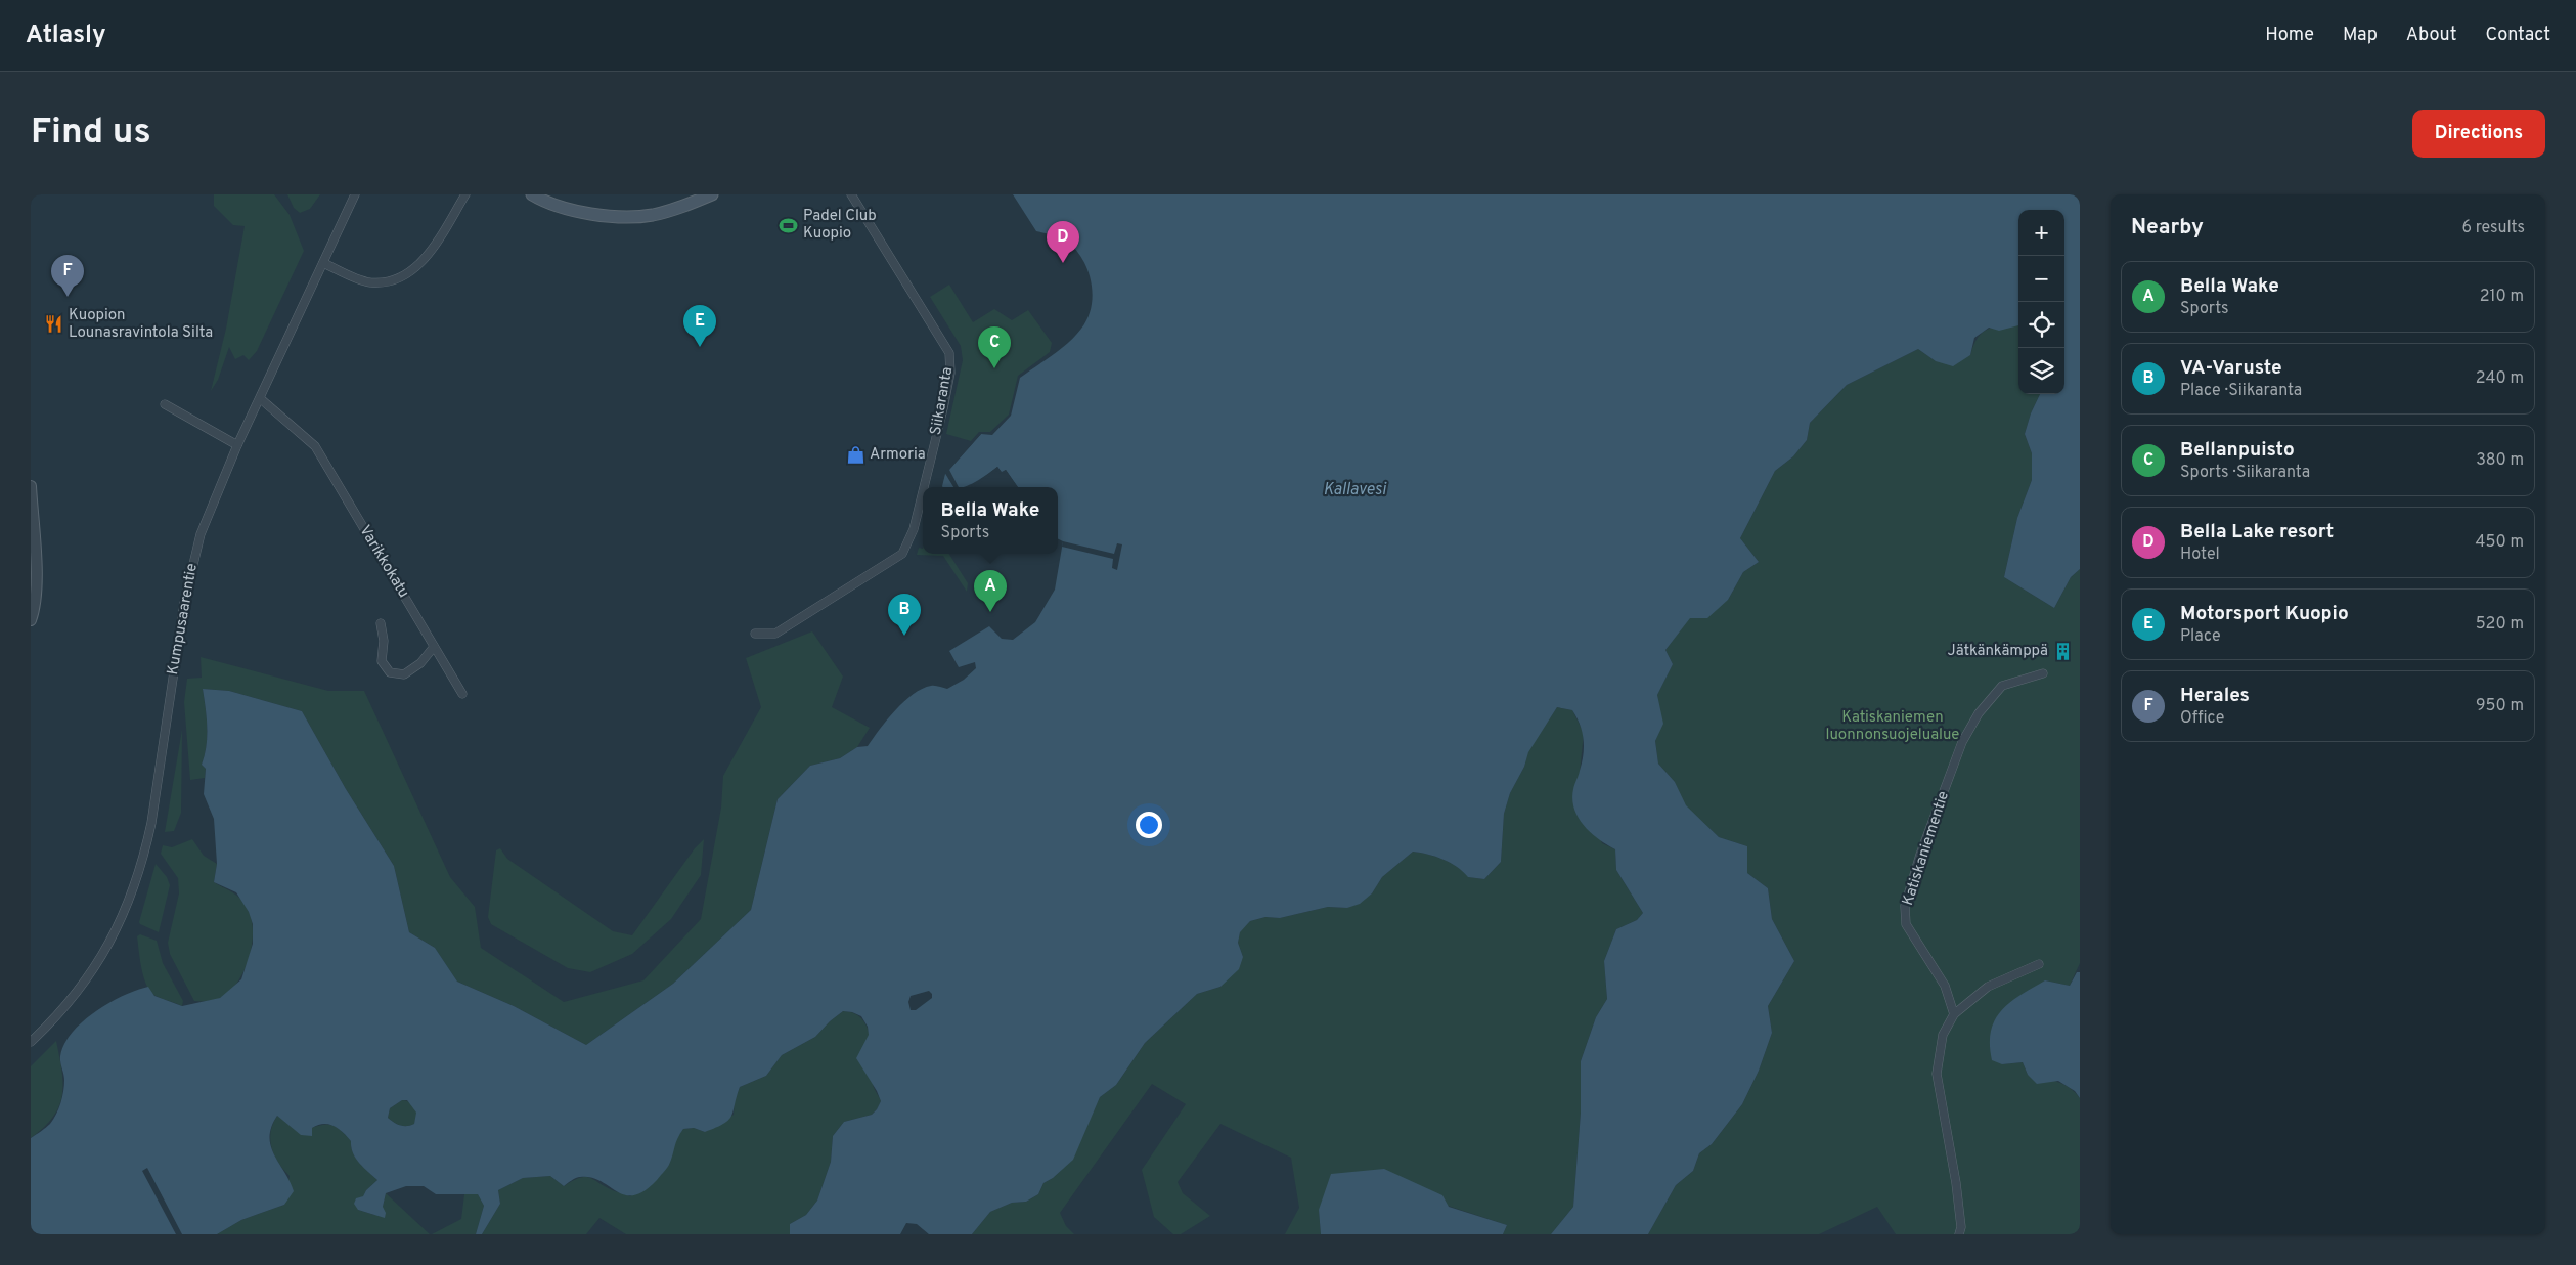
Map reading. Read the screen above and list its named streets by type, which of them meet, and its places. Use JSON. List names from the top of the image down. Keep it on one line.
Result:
{"streets":{"street":["Siikaranta","Varikkokatu","Kumpusaarentie","Katiskaniementie"]},"crossings":[["Varikkokatu","Kumpusaarentie"]],"water":["Kallavesi"],"parks":["Katiskaniemen luonnonsuojelualue"],"places":{"sports":["Padel Club Kuopio"],"restaurant":["Kuopion Lounasravintola Silta"],"shop":["Armoria"],"building":["Jätkänkämppä"]},"page":{"header":"Atlasly","nav":["Home","Map","About","Contact"],"buttons":"Directions","title":"Find us","heading":["Nearby","6 results"],"map_buttons":["+","−"],"pins":["D","F","E","C","A","B"],"list":[{"mark":"A","name":"Bella Wake","note":"Sports","value":"210 m"},{"mark":"B","name":"VA-Varuste","note":"Place · Siikaranta","value":"240 m"},{"mark":"C","name":"Bellanpuisto","note":"Sports · Siikaranta","value":"380 m"},{"mark":"D","name":"Bella Lake resort","note":"Hotel","value":"450 m"},{"mark":"E","name":"Motorsport Kuopio","note":"Place","value":"520 m"},{"mark":"F","name":"Herales","note":"Office","value":"950 m"}],"popup":["Bella Wake","Sports"]}}
